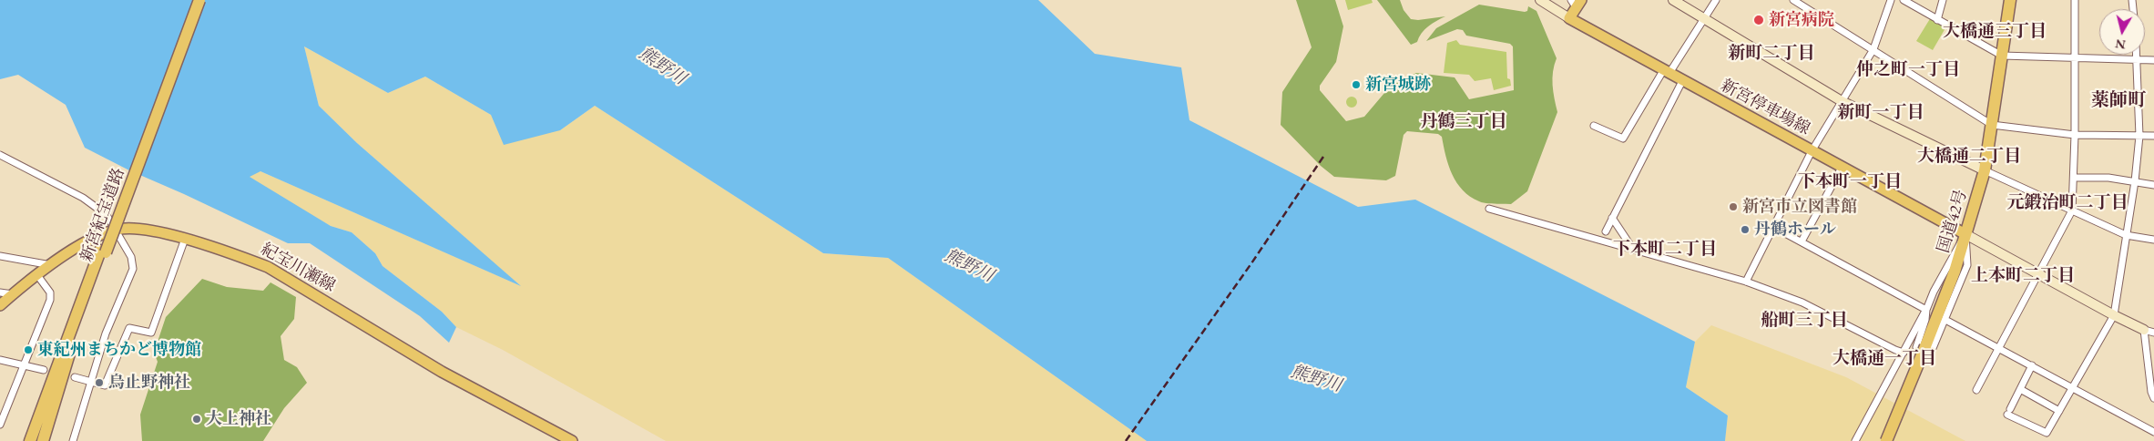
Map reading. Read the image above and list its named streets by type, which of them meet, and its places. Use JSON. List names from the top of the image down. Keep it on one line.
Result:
{"streets":{"highway":["新宮紀宝道路","国道42号"],"main road":["新宮停車場線","紀宝川瀬線"]},"crossings":[["新宮停車場線","国道42号"]],"districts":["大橋通三丁目","新町二丁目","仲之町一丁目","薬師町","新町一丁目","丹鶴三丁目","大橋通二丁目","下本町一丁目","元鍛治町二丁目","下本町二丁目","上本町二丁目","船町三丁目","大橋通一丁目"],"water":["熊野川"],"places":["新宮病院","新宮城跡","新宮市立図書館","丹鶴ホール","東紀州まちかど博物館","烏止野神社","大上神社"],"north":"bottom"}
